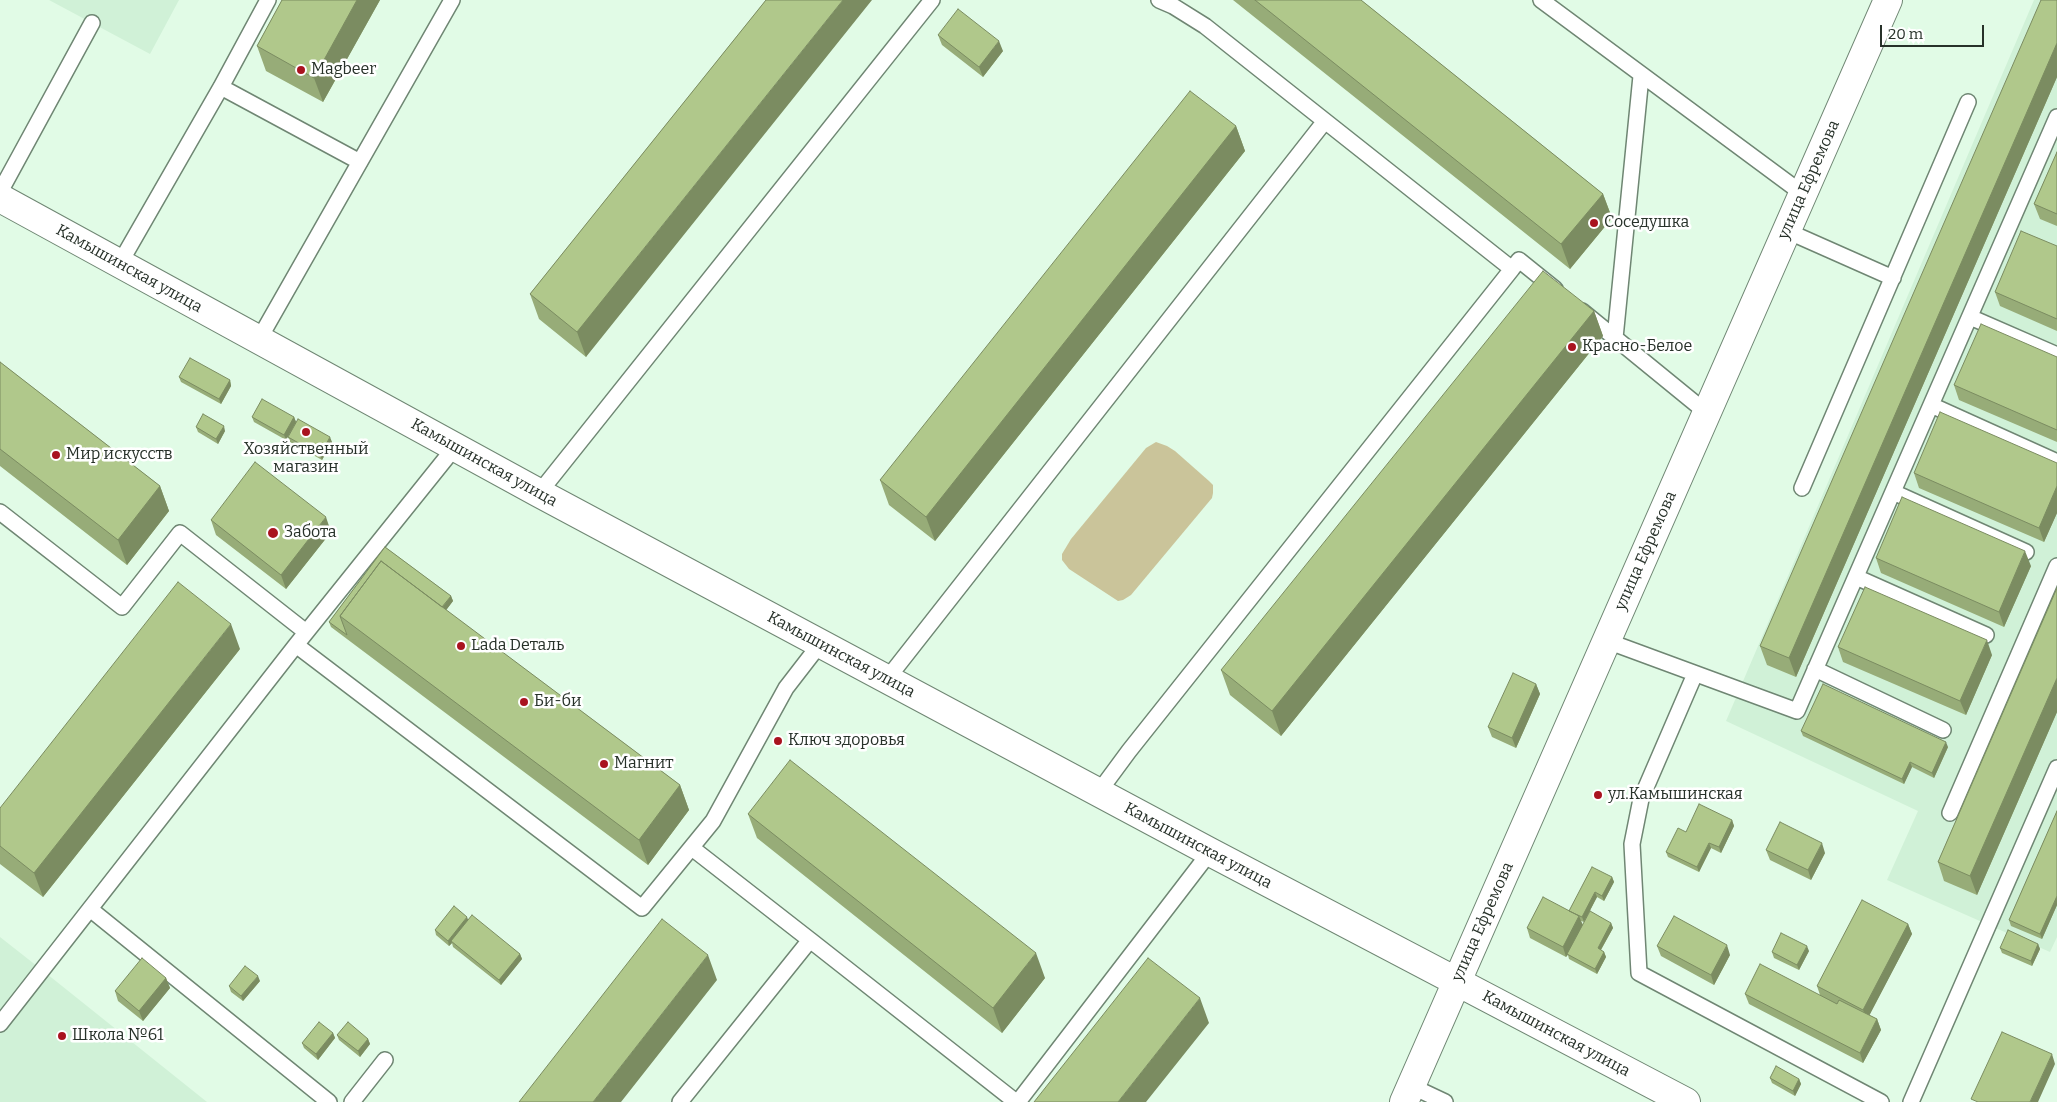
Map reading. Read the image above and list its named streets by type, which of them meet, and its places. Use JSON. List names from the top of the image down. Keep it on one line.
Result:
{"streets":{"street":["улица Ефремова","Камышинская улица"]},"crossings":[["улица Ефремова","Камышинская улица"]],"places":["Magbeer","Соседушка","Красно-Белое","Хозяйственный магазин","Мир искусств","Забота","Lada Dеталь","Би-би","Ключ здоровья","Магнит","ул.Камышинская","Школа №61"],"scale_bar":"20 m"}
